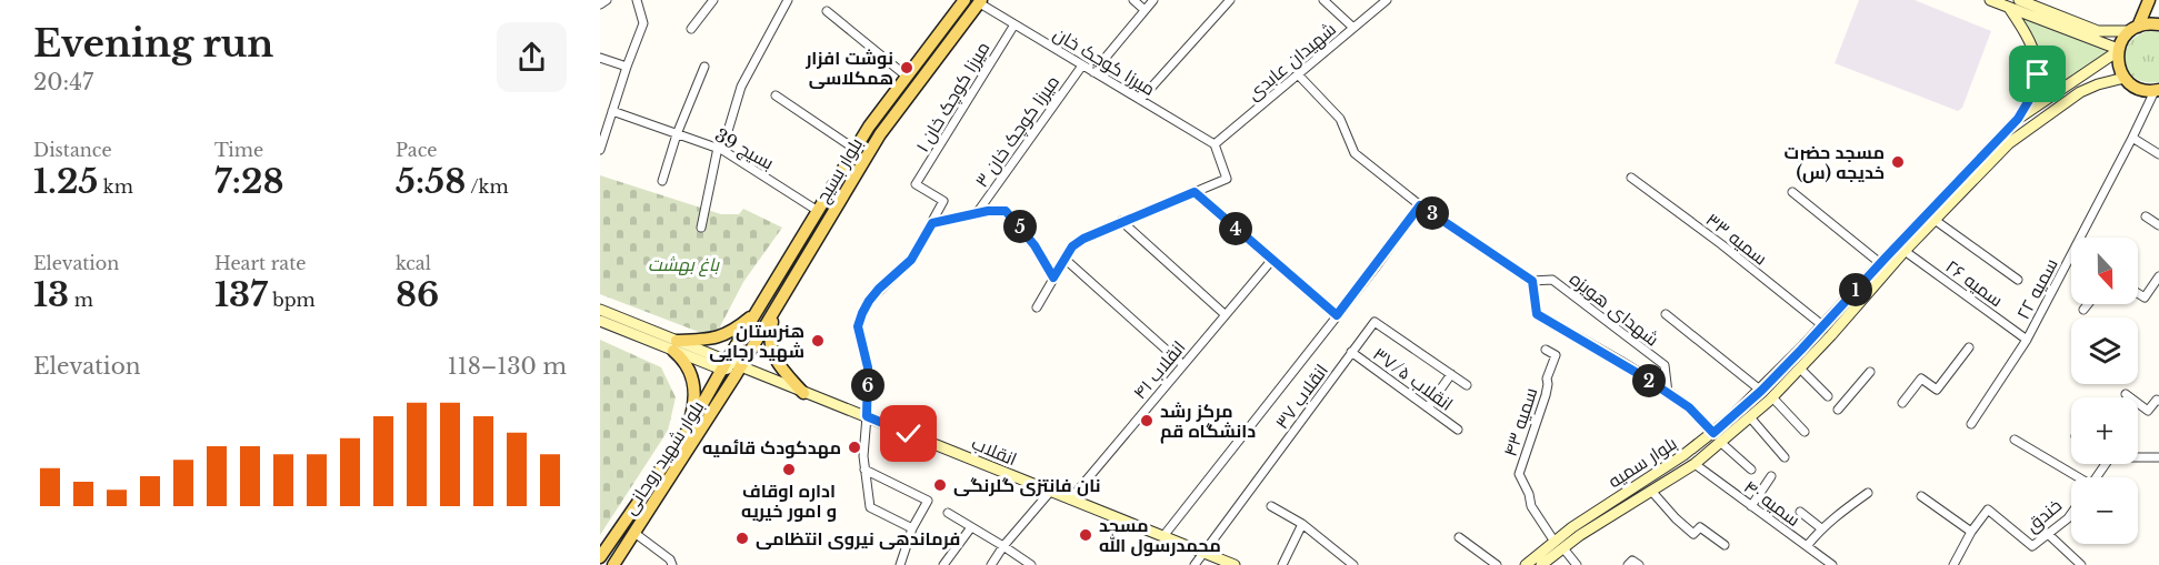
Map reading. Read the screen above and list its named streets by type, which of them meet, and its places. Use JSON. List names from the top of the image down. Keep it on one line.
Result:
{"streets":{"main road":["بلوار بسیج","انقلاب","بلوار شهید روحانی","بلوار سمیه"],"street":["میرزا کوچک خان","شهیدان عابدی","میرزا کوچک خان ۱","میرزا کوچک خان ۳","بسیج 39","سمیه ۳۳","سمیه ۲۶","سمیه ۲۲","شهدای هویزه","انقلاب ۴۱","انقلاب ۳۷/۵","انقلاب ۳۷","سمیه ۴۳","سمیه ۴۰","خندق"]},"crossings":[["میرزا کوچک خان","شهیدان عابدی"],["میرزا کوچک خان","میرزا کوچک خان ۱"],["میرزا کوچک خان","میرزا کوچک خان ۳"],["میرزا کوچک خان","بلوار بسیج"],["شهیدان عابدی","شهدای هویزه"],["بسیج 39","بلوار بسیج"],["بلوار بسیج","انقلاب"],["بلوار بسیج","بلوار شهید روحانی"],["سمیه ۳۳","بلوار سمیه"],["سمیه ۲۶","سمیه ۲۲"],["سمیه ۲۶","بلوار سمیه"],["انقلاب ۴۱","انقلاب"],["انقلاب ۳۷/۵","انقلاب ۳۷"],["انقلاب ۳۷","انقلاب"],["سمیه ۴۳","بلوار سمیه"],["انقلاب","بلوار شهید روحانی"],["بلوار سمیه","سمیه ۴۰"]],"parks":["باغ بهشت"],"places":["نوشت افزار همکلاسی","مسجد حضرت خدیجه (س)","هنرستان شهید رجایی","مرکز رشد دانشگاه قم","مهدکودک قائمیه","اداره اوقاف و امور خیریه","نان فانتزی گلرنگی","مسجد محمدرسول الله","فرماندهی نیروی انتظامی"],"north":"bottom","page":{"heading":["Evening run","20:47"],"stats":[["Distance","1.25 km"],["Time","7:28"],["Pace","5:58 /km"],["Elevation","13 m"],["Heart rate","137 bpm"],["kcal","86"]],"pins":["3","5","4","1","2","6"],"map_buttons":["+","−"],"chart":["Elevation","118–130 m"]}}
